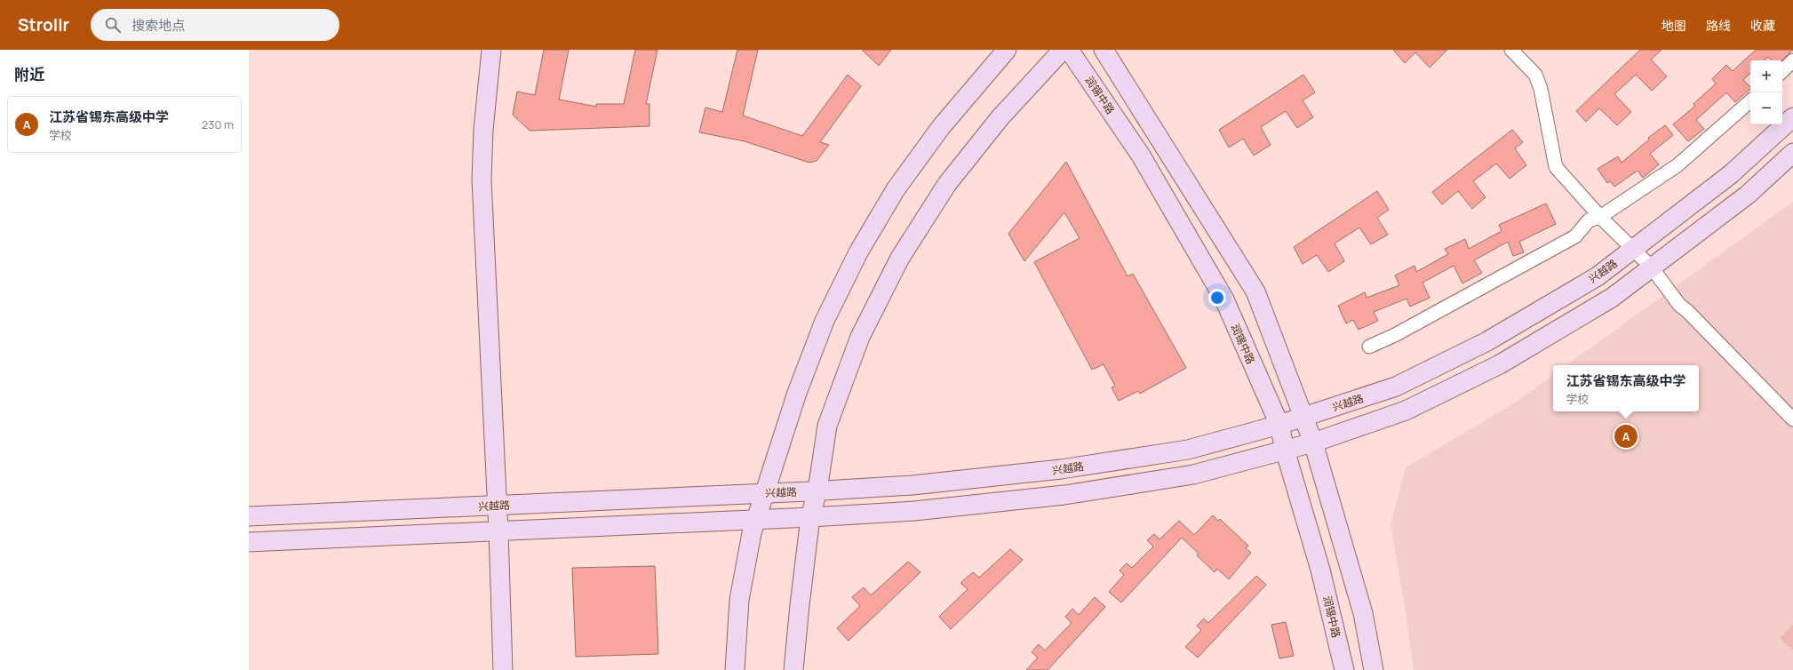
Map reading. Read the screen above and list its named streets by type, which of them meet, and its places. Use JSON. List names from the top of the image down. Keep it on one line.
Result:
{"streets":{"street":["润锡中路","兴越路"]},"crossings":[["润锡中路","兴越路"]],"page":{"header":"Strollr","search":"搜索地点","nav":["地图","路线","收藏"],"heading":"附近","map_buttons":["+","−"],"list":[{"mark":"A","name":"江苏省锡东高级中学","note":"学校","value":"230 m"}],"popup":["江苏省锡东高级中学","学校"],"pins":"A"}}
